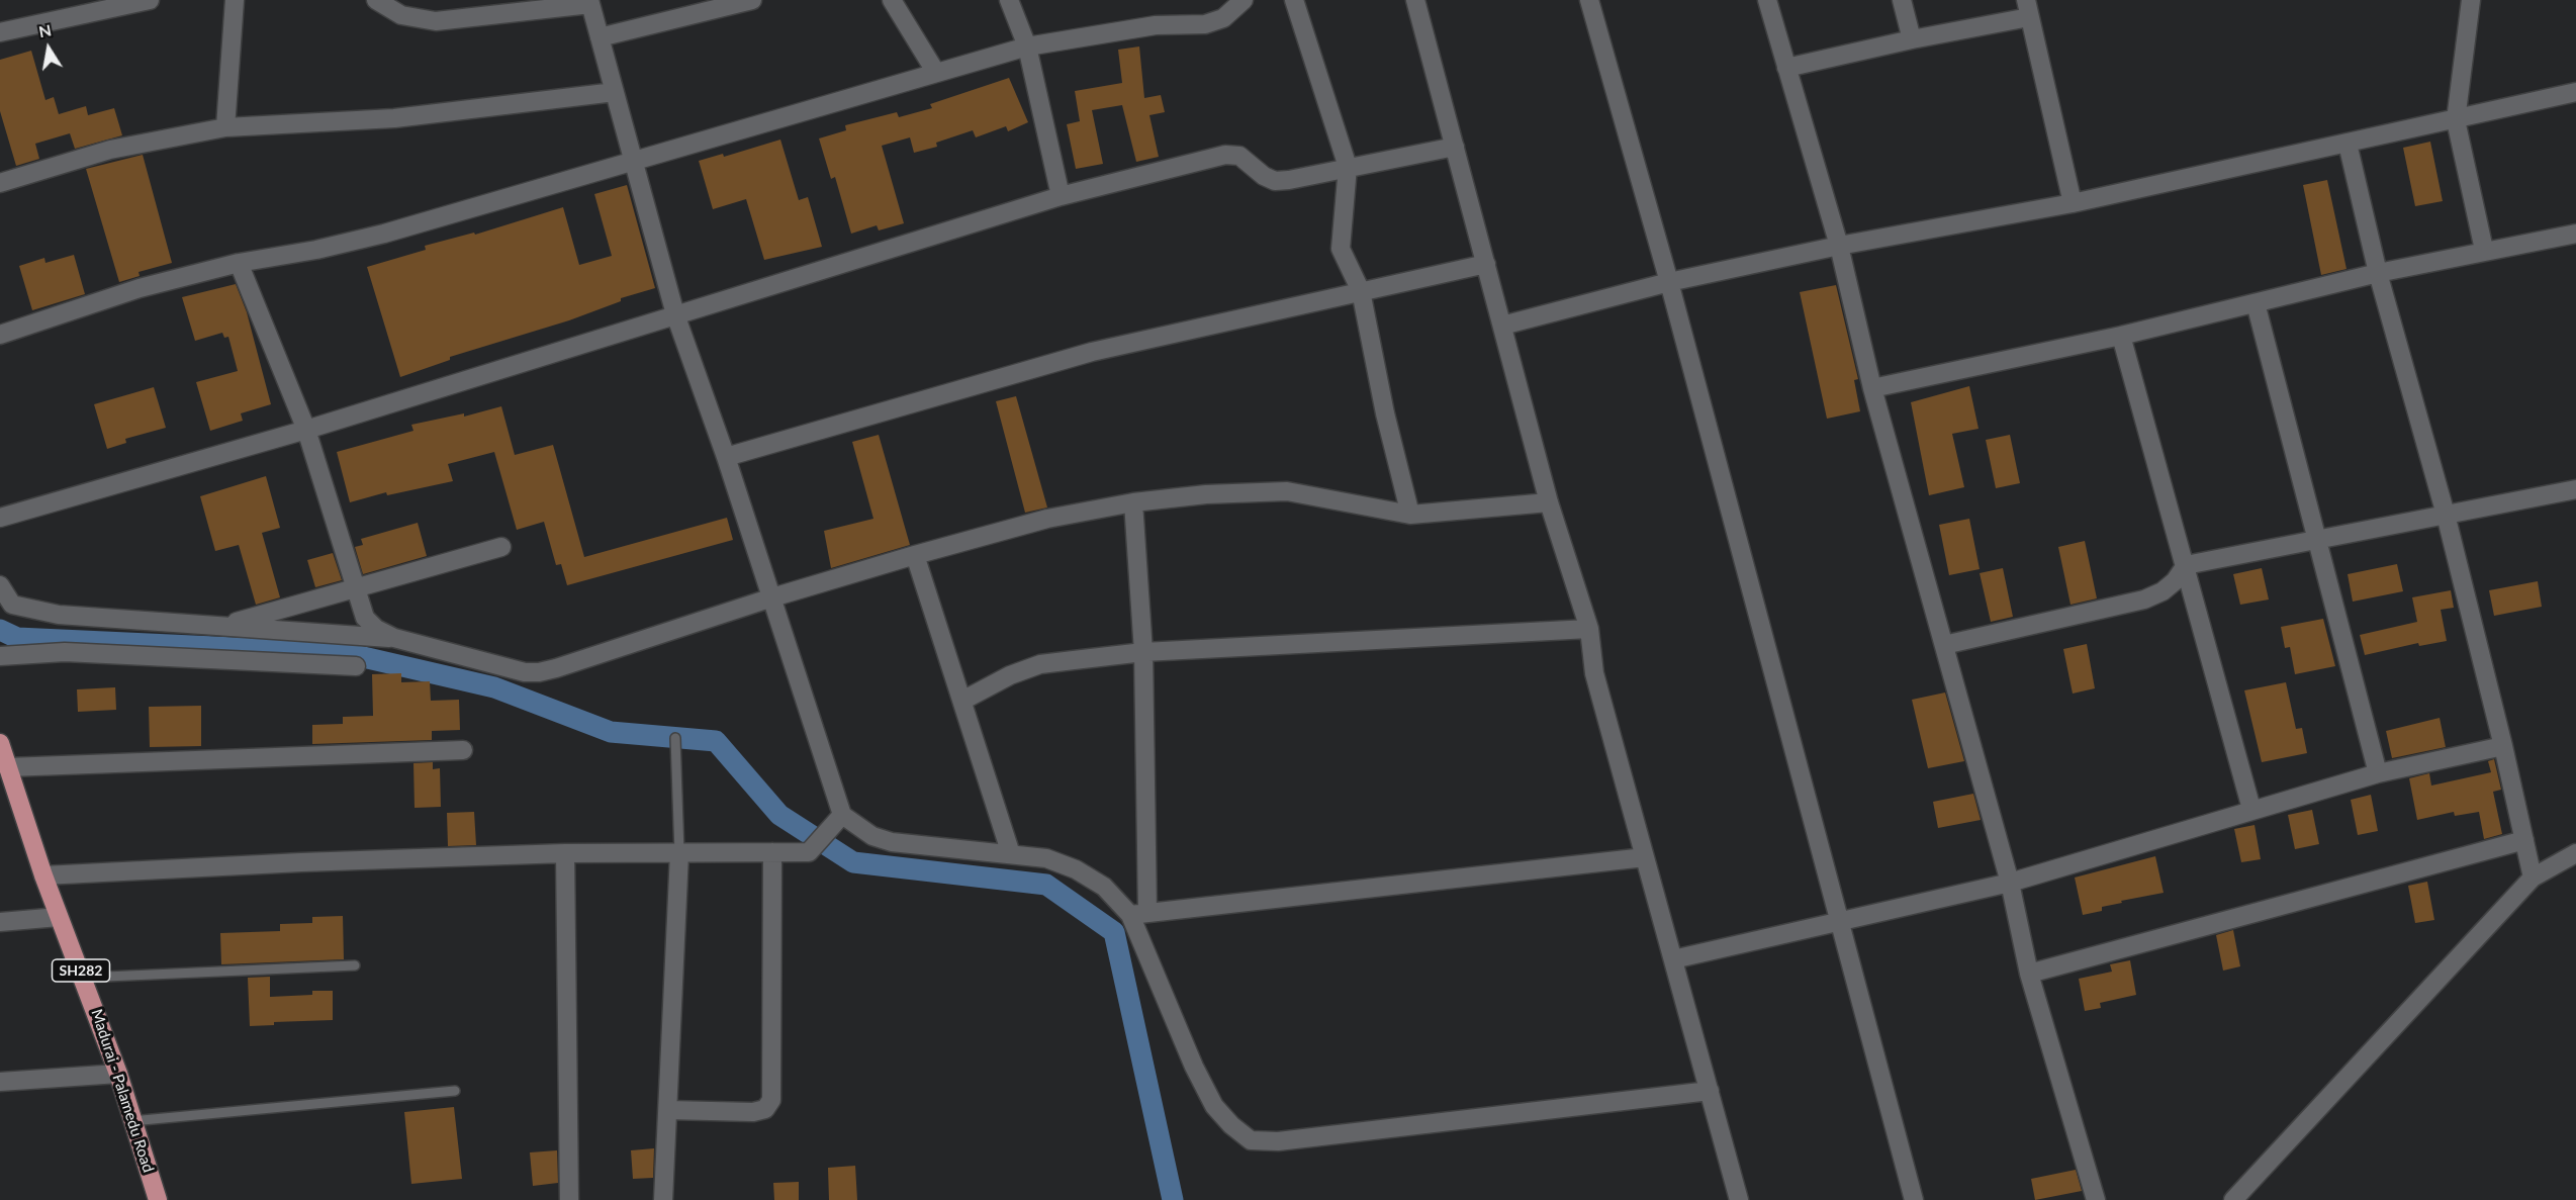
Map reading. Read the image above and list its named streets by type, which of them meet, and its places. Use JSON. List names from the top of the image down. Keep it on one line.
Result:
{"streets":{"main road":["SH282","Madurai - Palamedu Road"]},"north":"top"}
